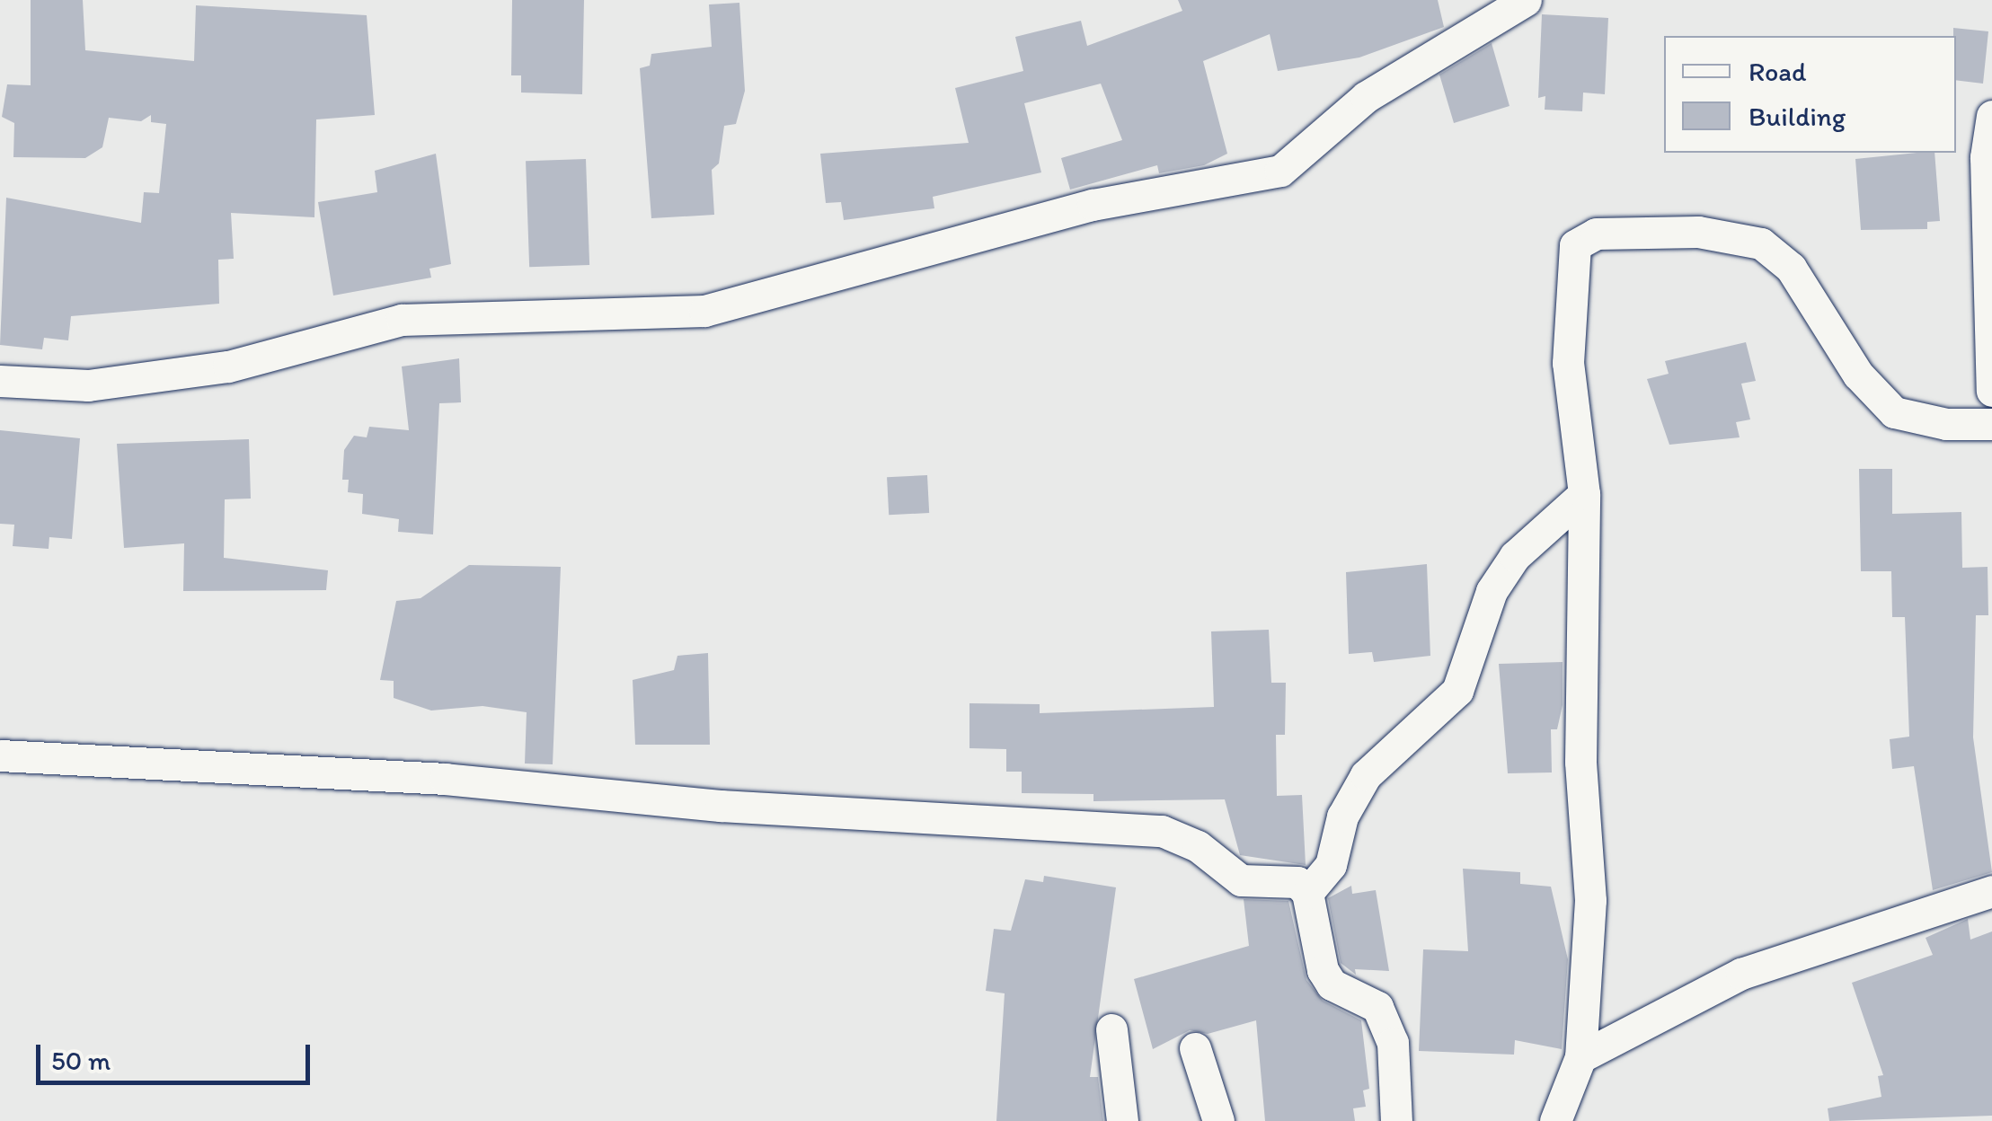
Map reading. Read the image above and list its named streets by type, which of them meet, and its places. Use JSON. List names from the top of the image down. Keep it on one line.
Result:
{"legend":["Road","Building"],"scale_bar":"50 m"}
